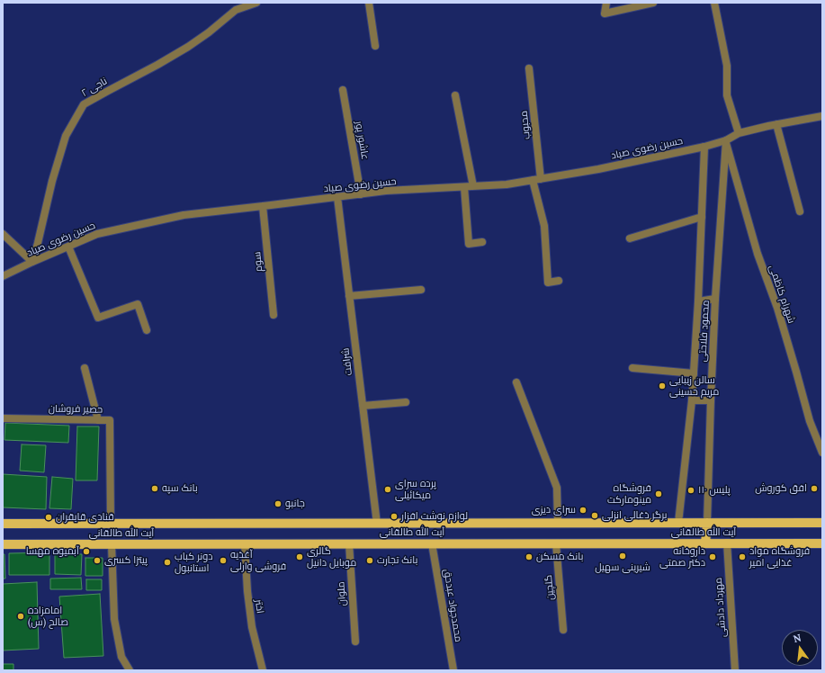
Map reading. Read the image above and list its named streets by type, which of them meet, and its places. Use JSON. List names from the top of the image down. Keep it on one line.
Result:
{"streets":{"main road":["آیت الله طالقانی"],"street":["ناجی ۲","محبوب","عاشور پور","حسین رضوی صیاد","سوم","شهرام کاظمی","محمود فلاحتی","شرافت","حصیر فروشان","گلچین","ملوان","محمدجواد عبدحق","اختر","مهرداد دادشی"]},"crossings":[["ناجی ۲","حسین رضوی صیاد"],["محبوب","حسین رضوی صیاد"],["عاشور پور","حسین رضوی صیاد"],["حسین رضوی صیاد","سوم"],["حسین رضوی صیاد","شهرام کاظمی"],["حسین رضوی صیاد","محمود فلاحتی"],["حسین رضوی صیاد","شرافت"],["شهرام کاظمی","محمود فلاحتی"],["محمود فلاحتی","آیت الله طالقانی"],["شرافت","آیت الله طالقانی"],["حصیر فروشان","آیت الله طالقانی"],["آیت الله طالقانی","گلچین"],["آیت الله طالقانی","ملوان"],["آیت الله طالقانی","محمدجواد عبدحق"],["آیت الله طالقانی","اختر"],["آیت الله طالقانی","مهرداد دادشی"]],"places":["سالن زیبایی مریم حسینی","بانک سپه","افق کوروش","پرده سرای میکائیلی","پلیس ۱۱۰","فروشگاه مینومارکت","جانبو","سرای دیزی","برگر ذغالی انزلی","لوازم نوشت افزار","قنادی قایقران","آبمیوه مهسا","شیرینی سهیل","گالری موبایل دانیل","بانک مسکن","داروخانه دکتر صمتی","فروشگاه مواد غذایی امیر","پیتزا کسری","آغذیه فروشی وارلی","بانک تجارت","دونر کباب استانبول","امامزاده صالح (س)"],"north":"top"}
